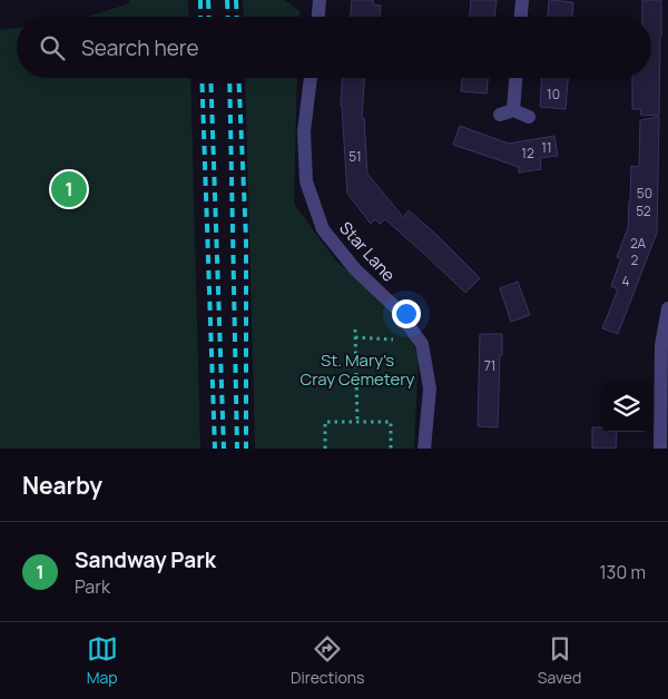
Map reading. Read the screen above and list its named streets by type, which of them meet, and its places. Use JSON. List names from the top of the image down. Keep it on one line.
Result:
{"streets":{"street":["Star Lane"]},"parks":["St. Mary's Cray Cemetery"],"house_numbers":["10","11","12","51","50","52","2A","2","4","71"],"page":{"search":"Search here","pins":"1","heading":"Nearby","list":[{"mark":"1","name":"Sandway Park","note":"Park","value":"130 m"}],"nav":["Map","Directions","Saved"]}}
